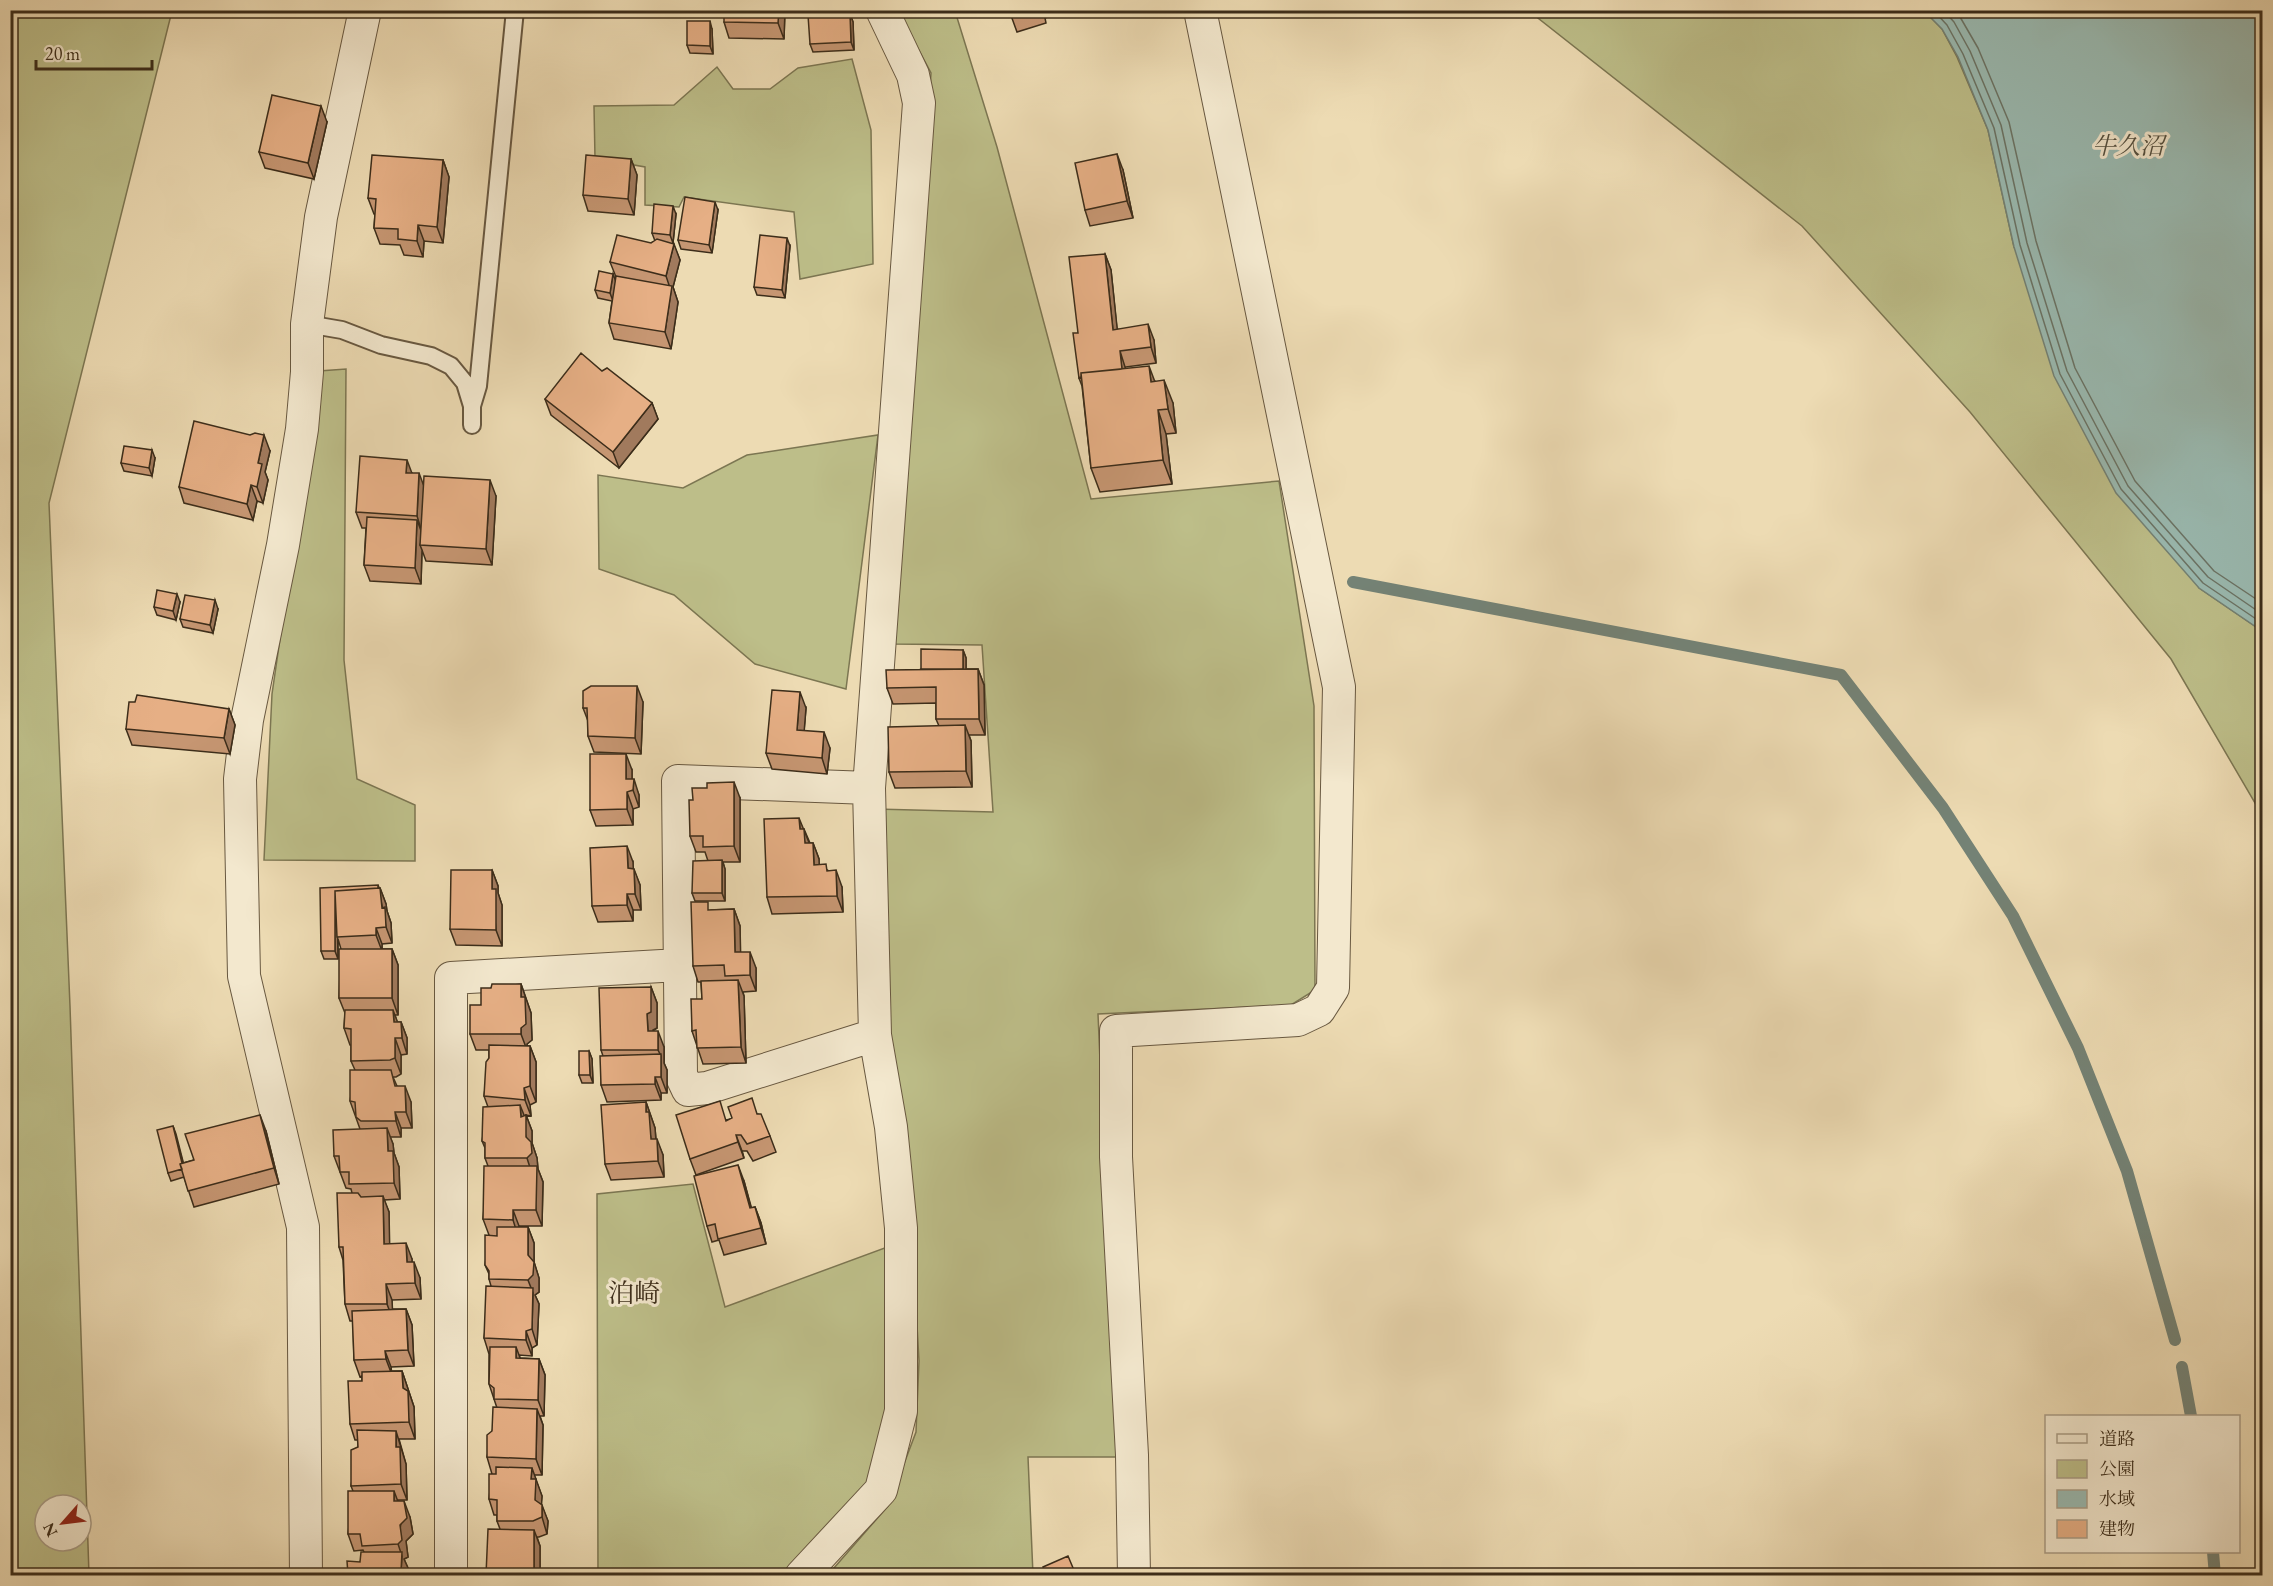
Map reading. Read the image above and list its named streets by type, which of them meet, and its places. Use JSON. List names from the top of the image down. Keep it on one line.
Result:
{"districts":["泊崎"],"water":["牛久沼"],"legend":["道路","公園","水域","建物"],"scale_bar":"20 m","north":"bottom left"}
